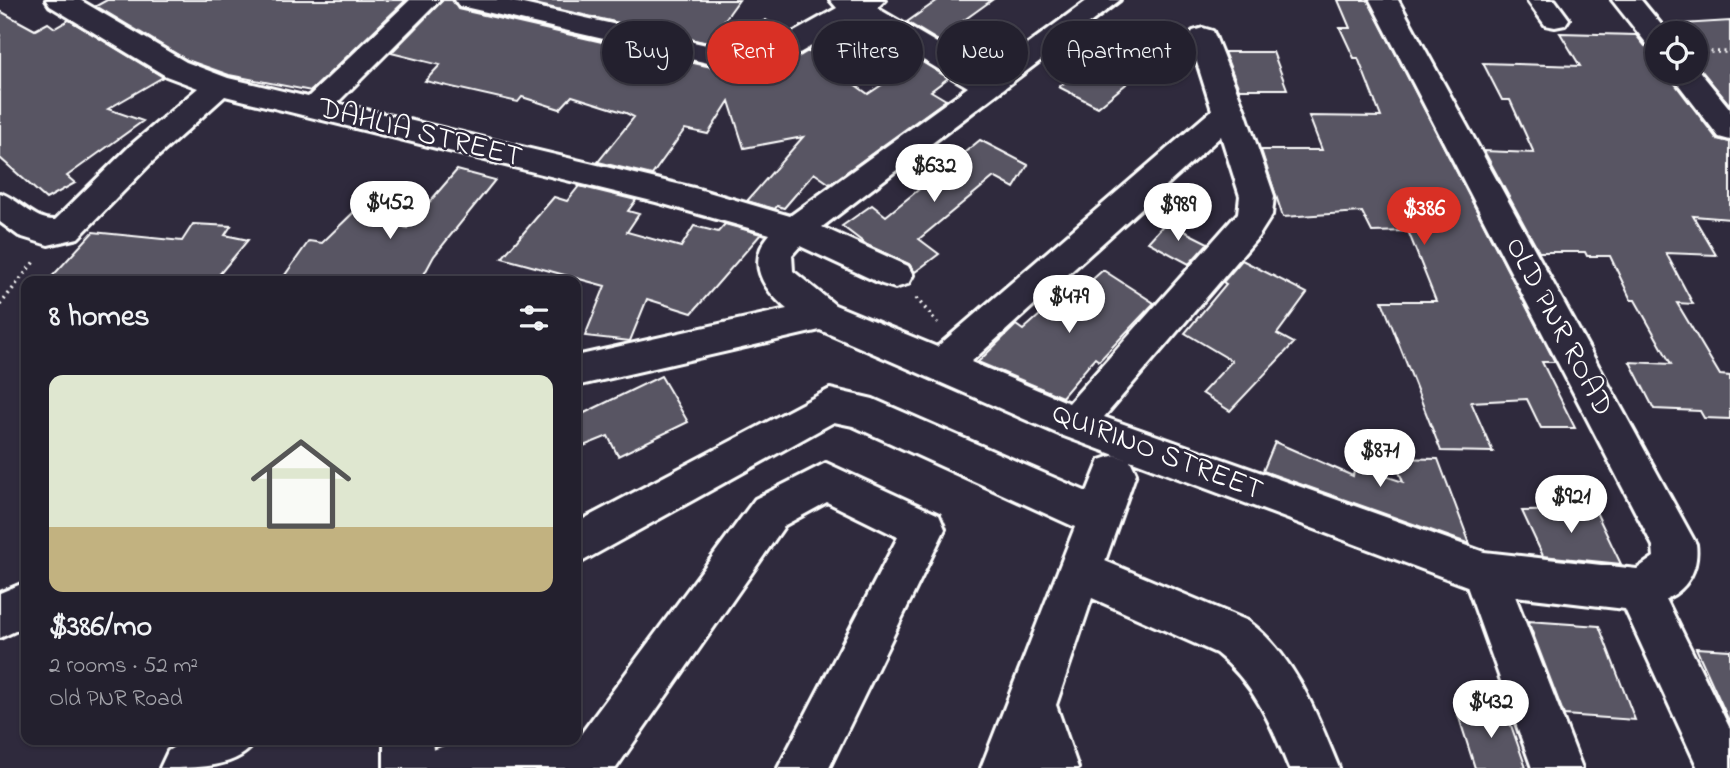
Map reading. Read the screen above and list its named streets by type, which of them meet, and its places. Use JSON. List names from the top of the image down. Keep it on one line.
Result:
{"streets":{"street":["DAHLIA STREET","OLD PNR ROAD","QUIRINO STREET"]},"crossings":[["DAHLIA STREET","QUIRINO STREET"],["OLD PNR ROAD","QUIRINO STREET"]],"page":{"chip":["Buy","Rent","Filters","New","Apartment"],"price":["$632","$452","$989","$386","$479","$871","$921","$432"],"heading":"8 homes","list":[{"name":"$386/mo","note":"2 rooms · 52 m² · Old PNR Road"}]}}
